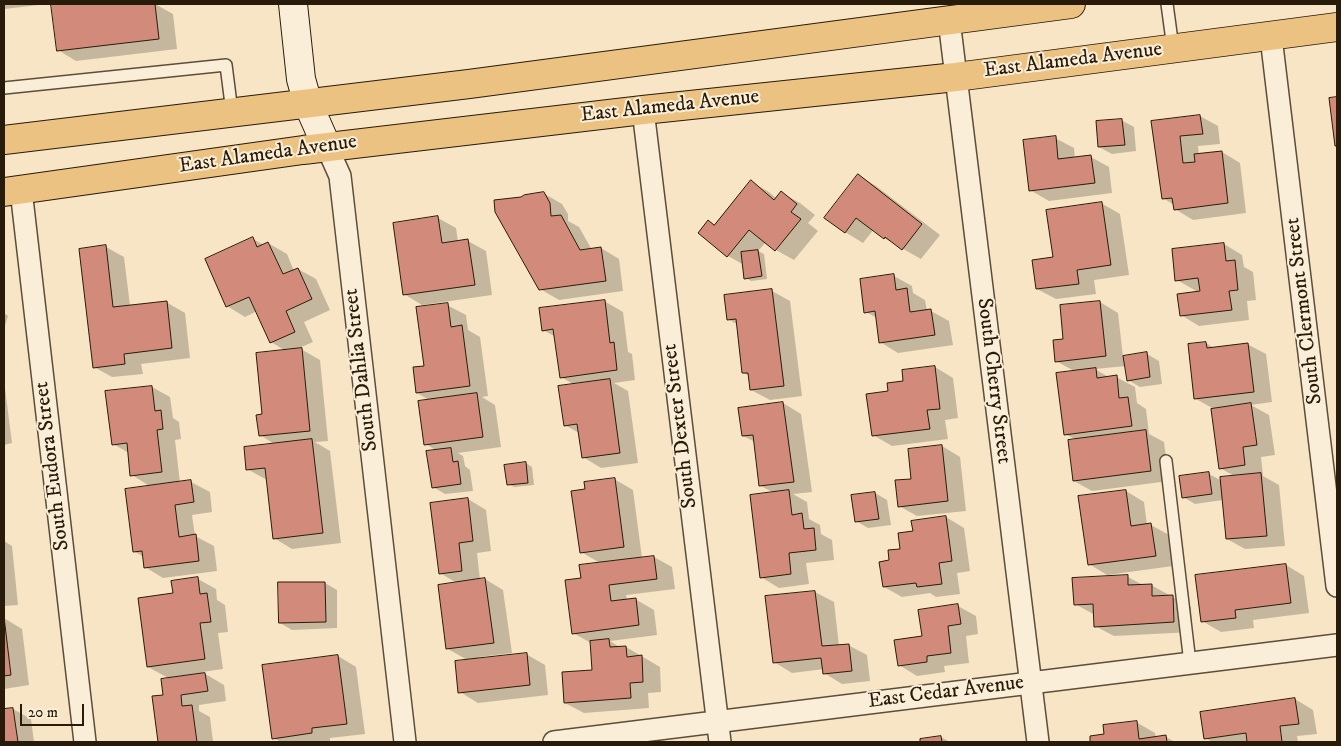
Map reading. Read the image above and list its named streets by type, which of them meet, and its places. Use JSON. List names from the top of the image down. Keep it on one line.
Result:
{"streets":{"main road":["East Alameda Avenue"],"street":["South Clermont Street","South Dahlia Street","South Cherry Street","South Dexter Street","South Eudora Street","East Cedar Avenue"]},"crossings":[["East Alameda Avenue","South Clermont Street"],["East Alameda Avenue","South Dahlia Street"],["East Alameda Avenue","South Cherry Street"],["East Alameda Avenue","South Dexter Street"],["East Alameda Avenue","South Eudora Street"],["South Cherry Street","East Cedar Avenue"],["South Dexter Street","East Cedar Avenue"]],"scale_bar":"20 m"}
